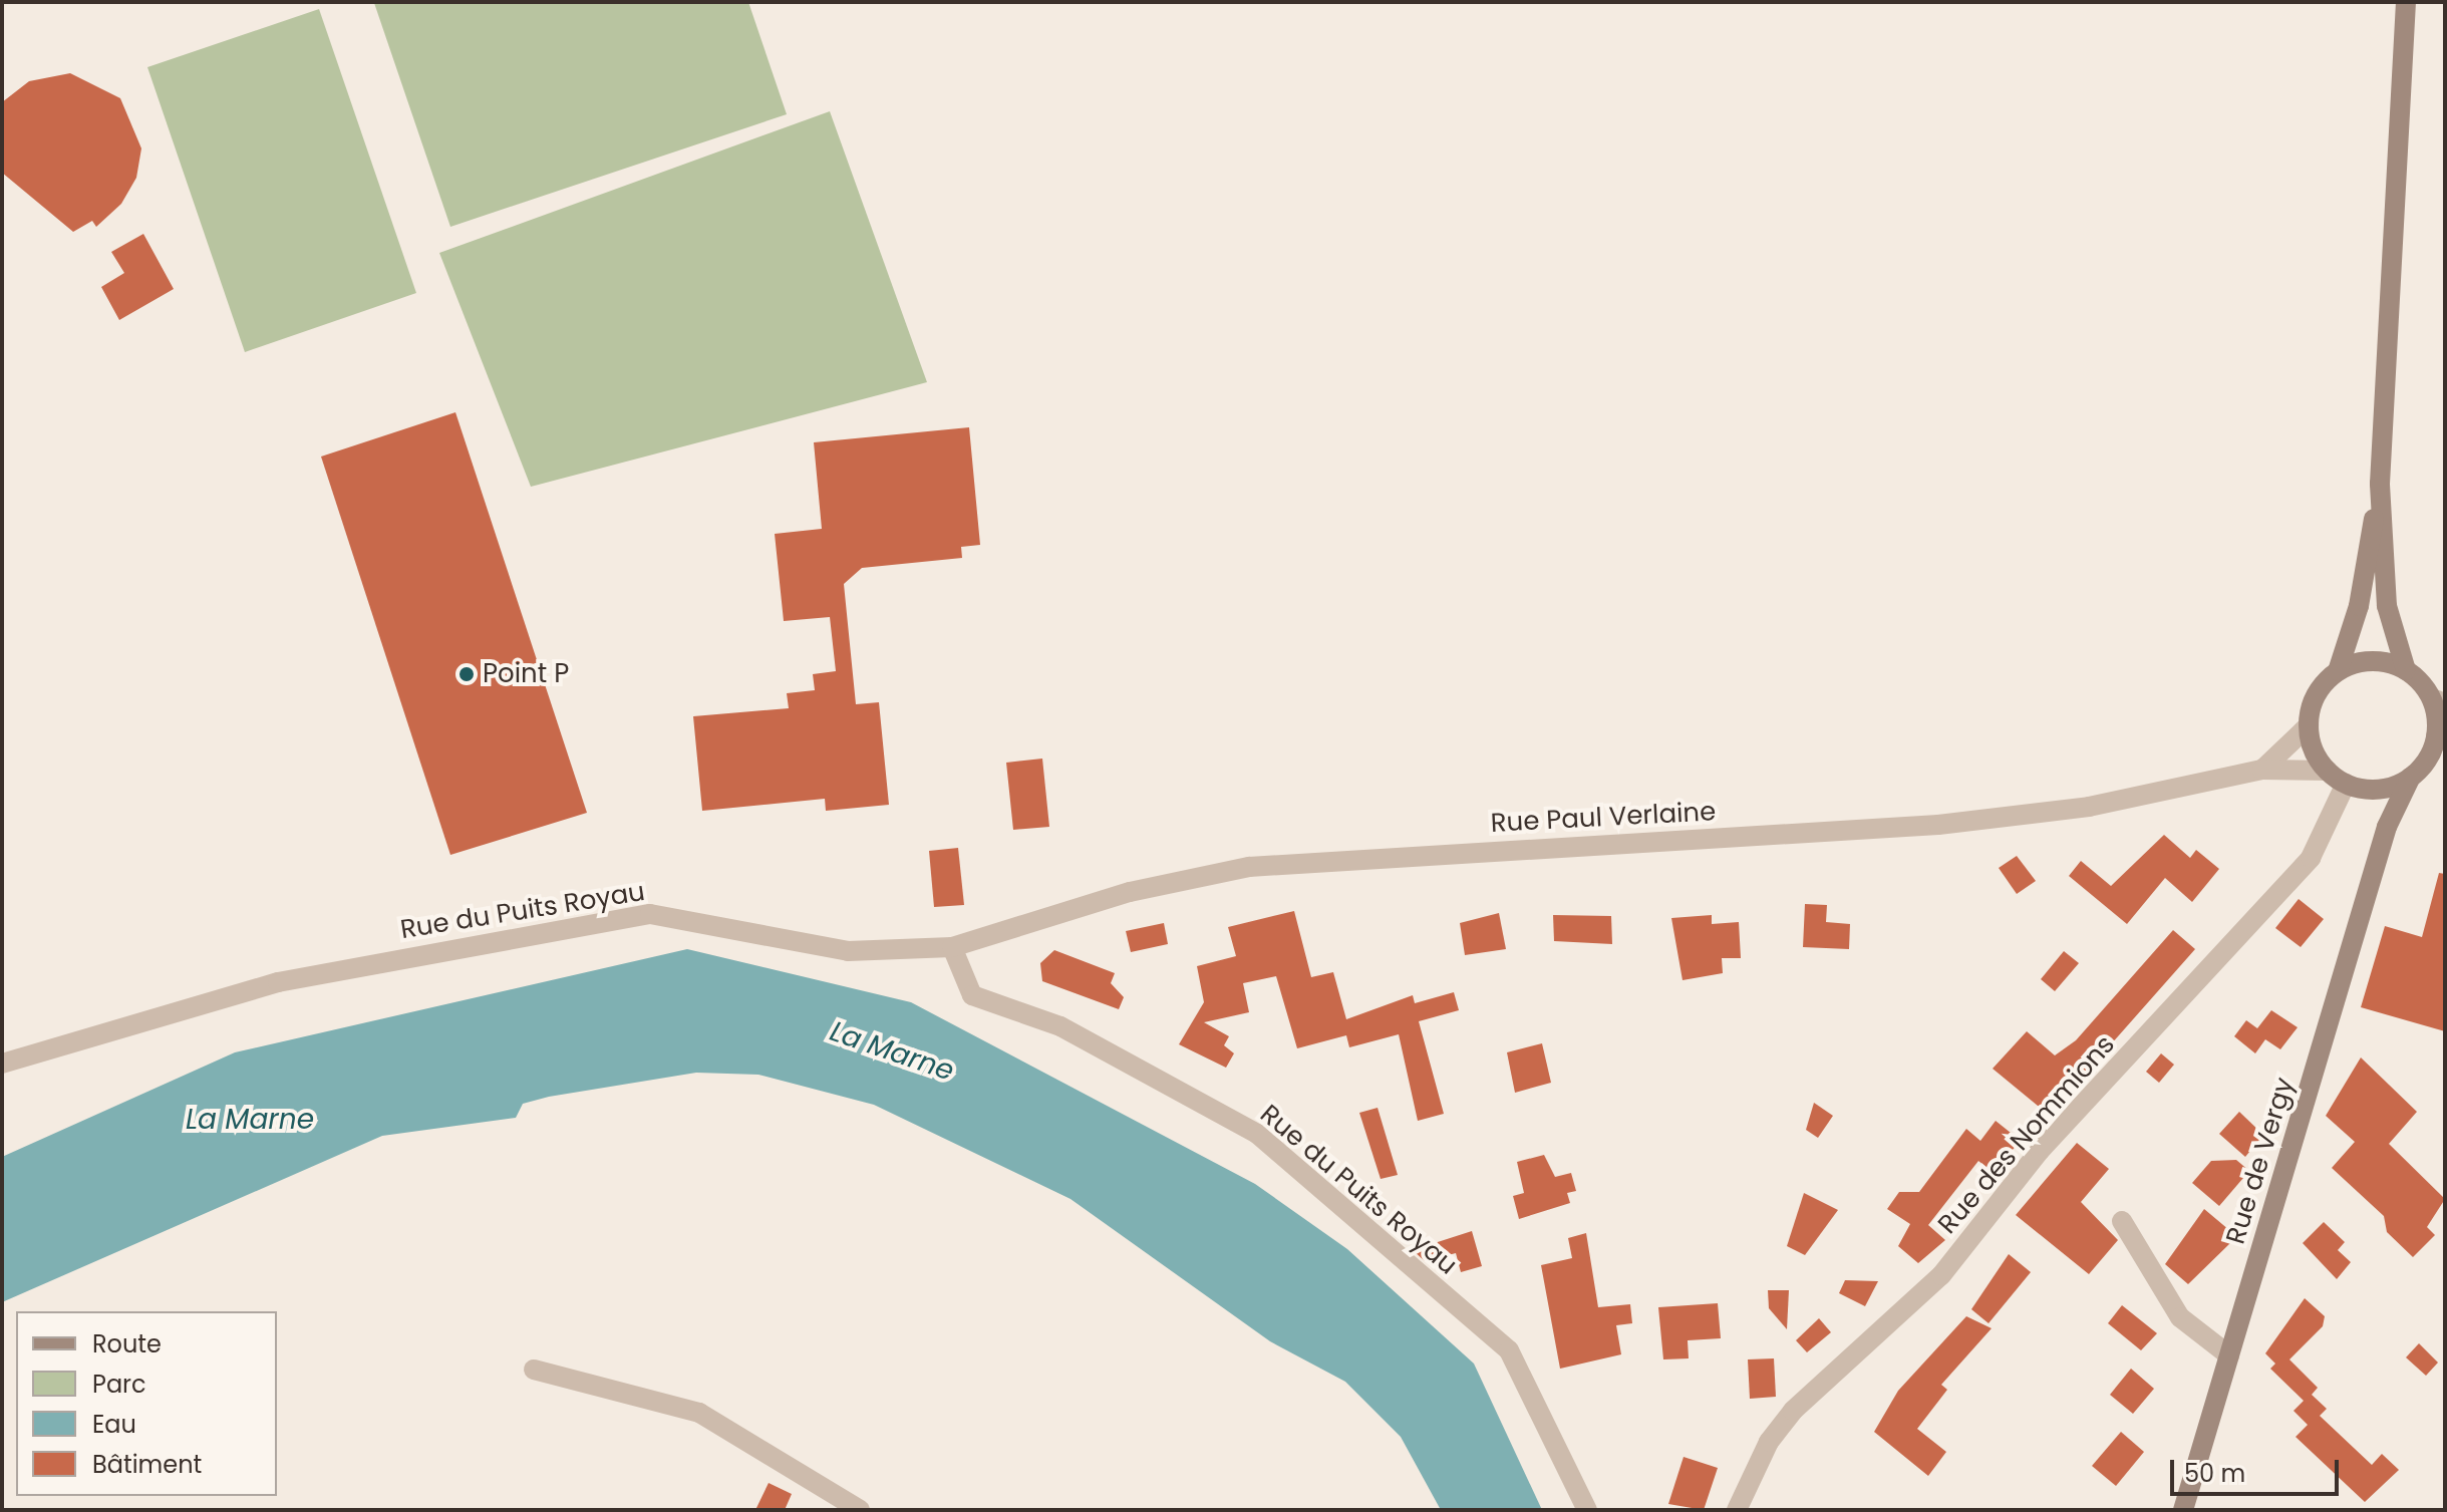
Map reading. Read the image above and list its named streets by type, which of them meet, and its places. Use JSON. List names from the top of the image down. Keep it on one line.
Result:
{"streets":{"main road":["Rue de Vergy"],"street":["Rue Paul Verlaine","Rue du Puits Royau","Rue des Nommions"]},"crossings":[["Rue Paul Verlaine","Rue du Puits Royau"],["Rue Paul Verlaine","Rue des Nommions"],["Rue Paul Verlaine","Rue de Vergy"],["Rue des Nommions","Rue de Vergy"]],"water":["La Marne"],"places":["Point P"],"legend":["Route","Parc","Eau","Bâtiment"],"scale_bar":"50 m"}
